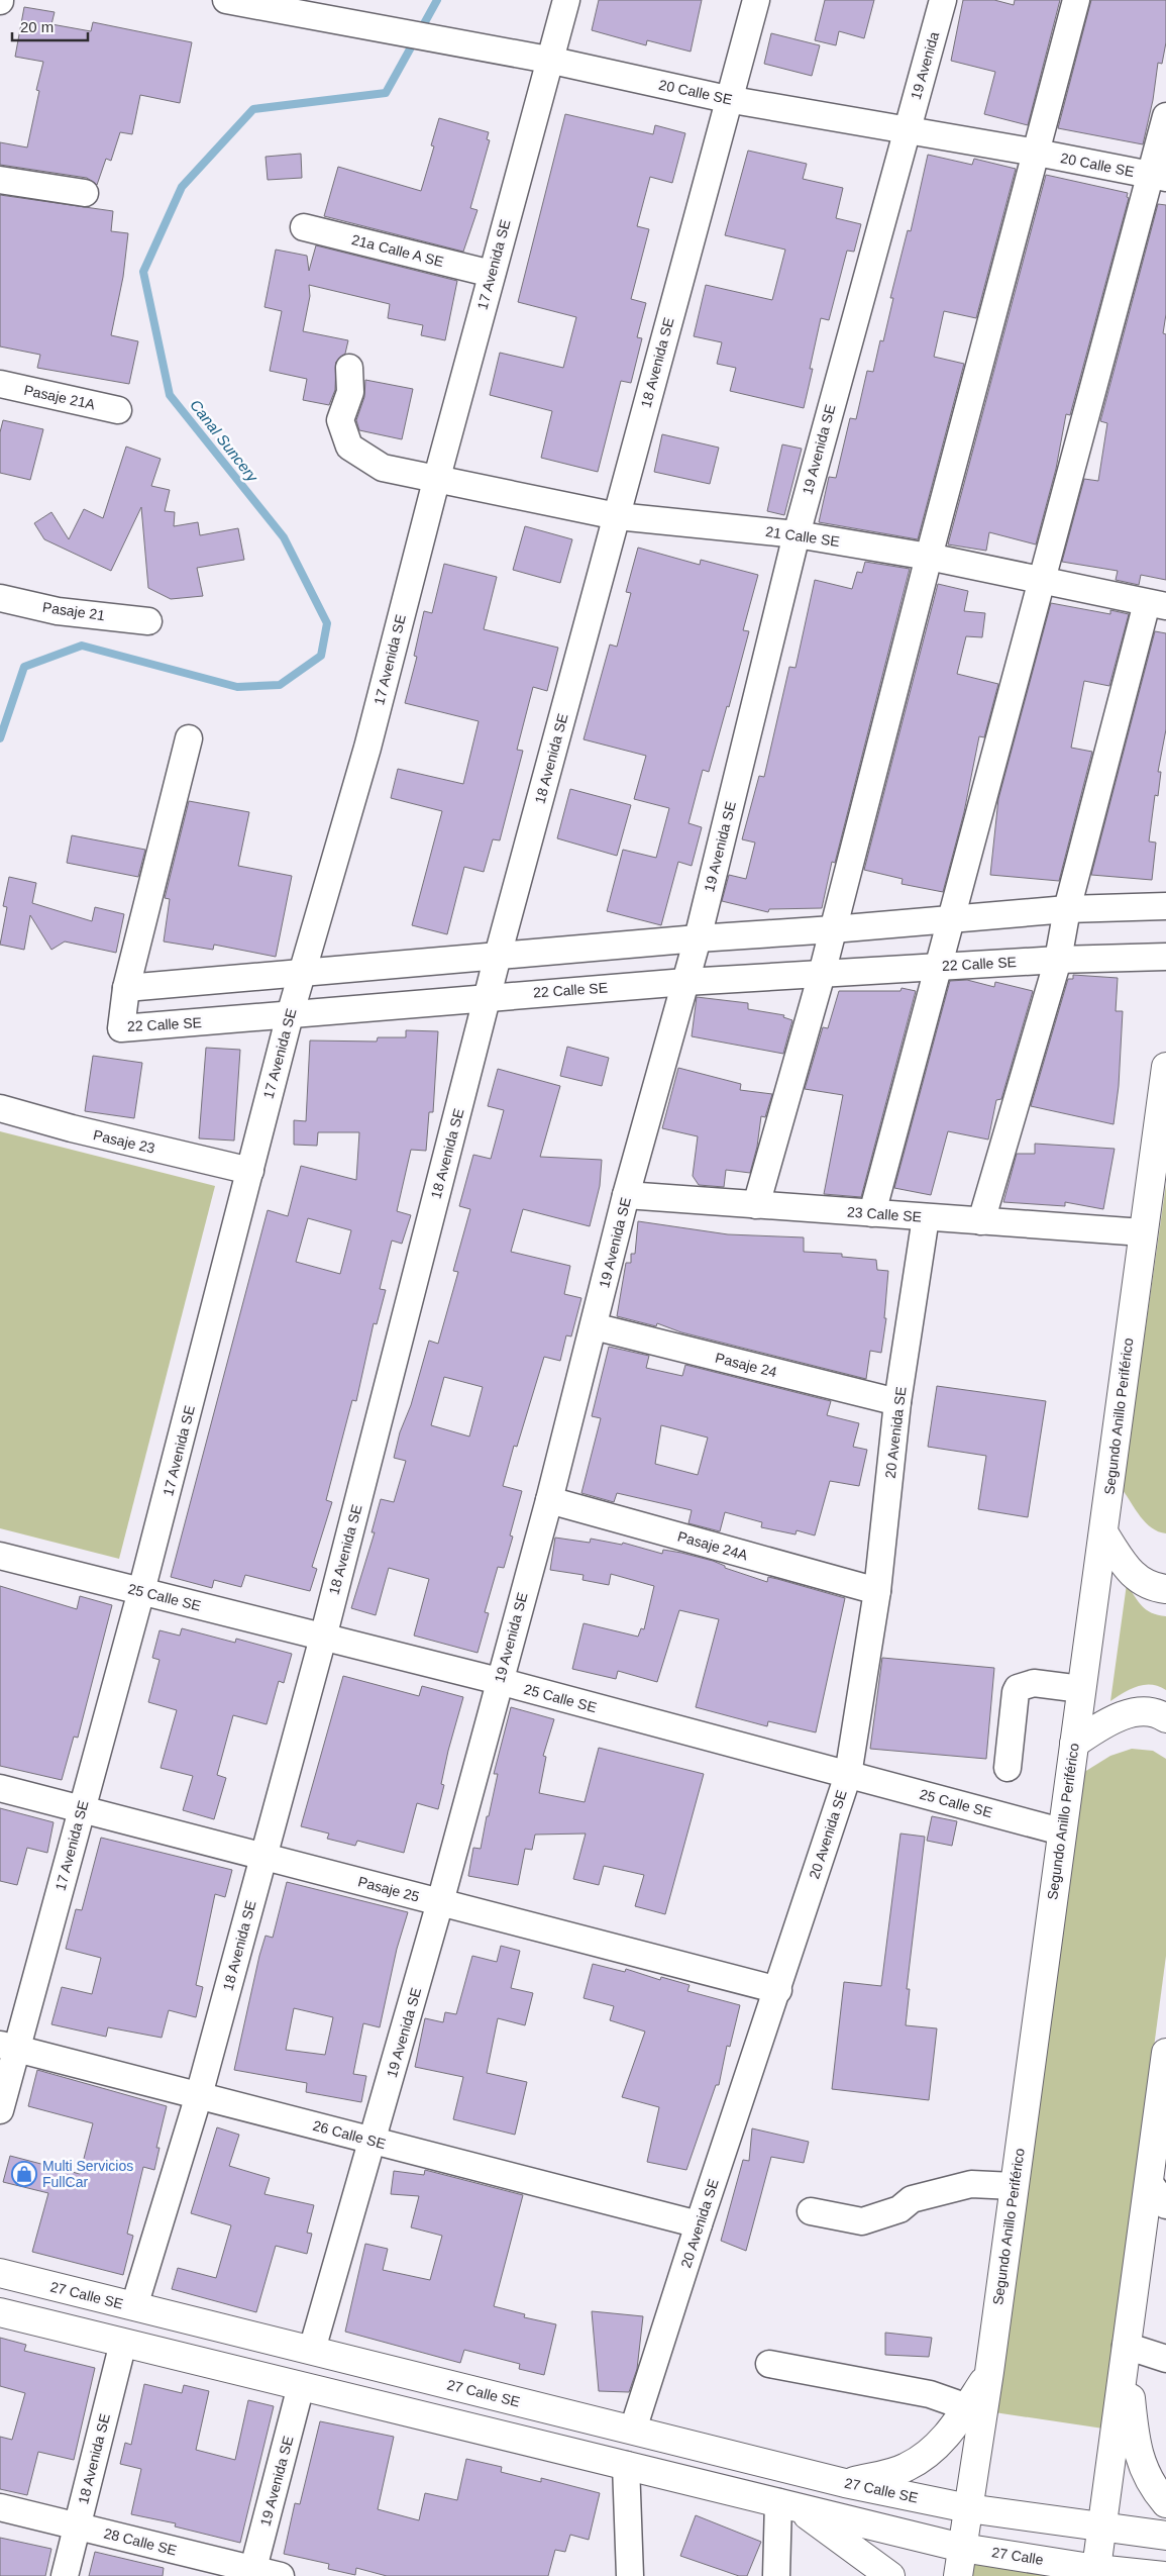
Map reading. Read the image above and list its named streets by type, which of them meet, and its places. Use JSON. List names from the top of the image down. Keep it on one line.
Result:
{"streets":{"main road":["Segundo Anillo Periférico","27 Calle SE","27 Calle"],"street":["19 Avenida","20 Calle SE","21a Calle A SE","17 Avenida SE","18 Avenida SE","Pasaje 21A","19 Avenida SE","21 Calle SE","Pasaje 21","22 Calle SE","Pasaje 23","23 Calle SE","Pasaje 24","20 Avenida SE","Pasaje 24A","25 Calle SE","Pasaje 25","26 Calle SE","28 Calle SE"]},"crossings":[["19 Avenida","20 Calle SE"],["19 Avenida","19 Avenida SE"],["20 Calle SE","17 Avenida SE"],["20 Calle SE","18 Avenida SE"],["20 Calle SE","19 Avenida SE"],["21a Calle A SE","17 Avenida SE"],["17 Avenida SE","21 Calle SE"],["17 Avenida SE","22 Calle SE"],["17 Avenida SE","Pasaje 23"],["17 Avenida SE","25 Calle SE"],["17 Avenida SE","Pasaje 25"],["17 Avenida SE","26 Calle SE"],["18 Avenida SE","21 Calle SE"],["18 Avenida SE","22 Calle SE"],["18 Avenida SE","25 Calle SE"],["18 Avenida SE","Pasaje 25"],["18 Avenida SE","26 Calle SE"],["18 Avenida SE","27 Calle SE"],["18 Avenida SE","28 Calle SE"],["19 Avenida SE","21 Calle SE"],["19 Avenida SE","22 Calle SE"],["19 Avenida SE","23 Calle SE"],["19 Avenida SE","Pasaje 24"],["19 Avenida SE","Pasaje 24A"],["19 Avenida SE","25 Calle SE"],["19 Avenida SE","Pasaje 25"],["19 Avenida SE","26 Calle SE"],["19 Avenida SE","27 Calle SE"],["19 Avenida SE","28 Calle SE"],["23 Calle SE","Segundo Anillo Periférico"],["23 Calle SE","20 Avenida SE"],["Pasaje 24","20 Avenida SE"],["Segundo Anillo Periférico","25 Calle SE"],["Segundo Anillo Periférico","27 Calle SE"],["Segundo Anillo Periférico","27 Calle"],["20 Avenida SE","Pasaje 24A"],["20 Avenida SE","25 Calle SE"],["20 Avenida SE","Pasaje 25"],["20 Avenida SE","26 Calle SE"],["20 Avenida SE","27 Calle SE"]],"water":["Canal Suncery"],"places":{"shop":["Multi Servicios FullCar"]},"scale_bar":"20 m"}
